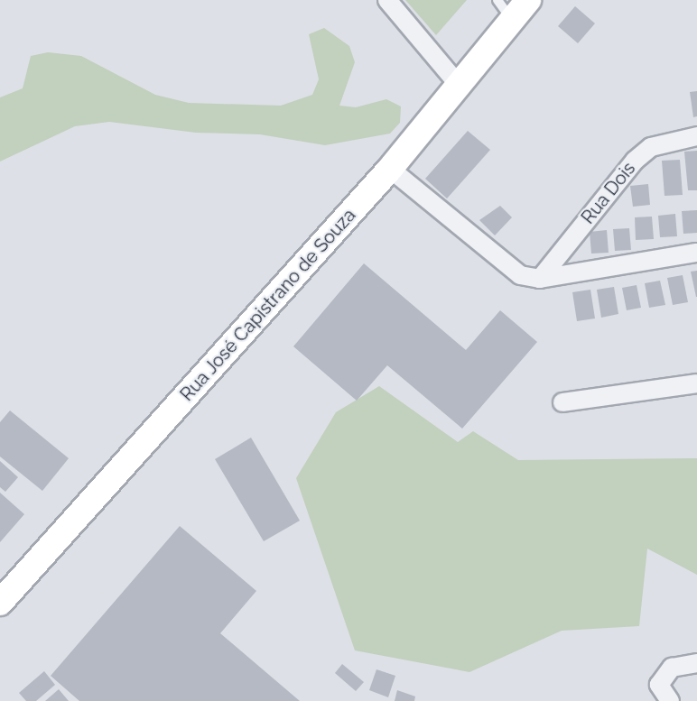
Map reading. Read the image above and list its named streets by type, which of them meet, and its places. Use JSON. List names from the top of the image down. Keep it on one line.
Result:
{"streets":{"main road":["Rua José Capistrano de Souza"],"street":["Rua Dois"]}}
